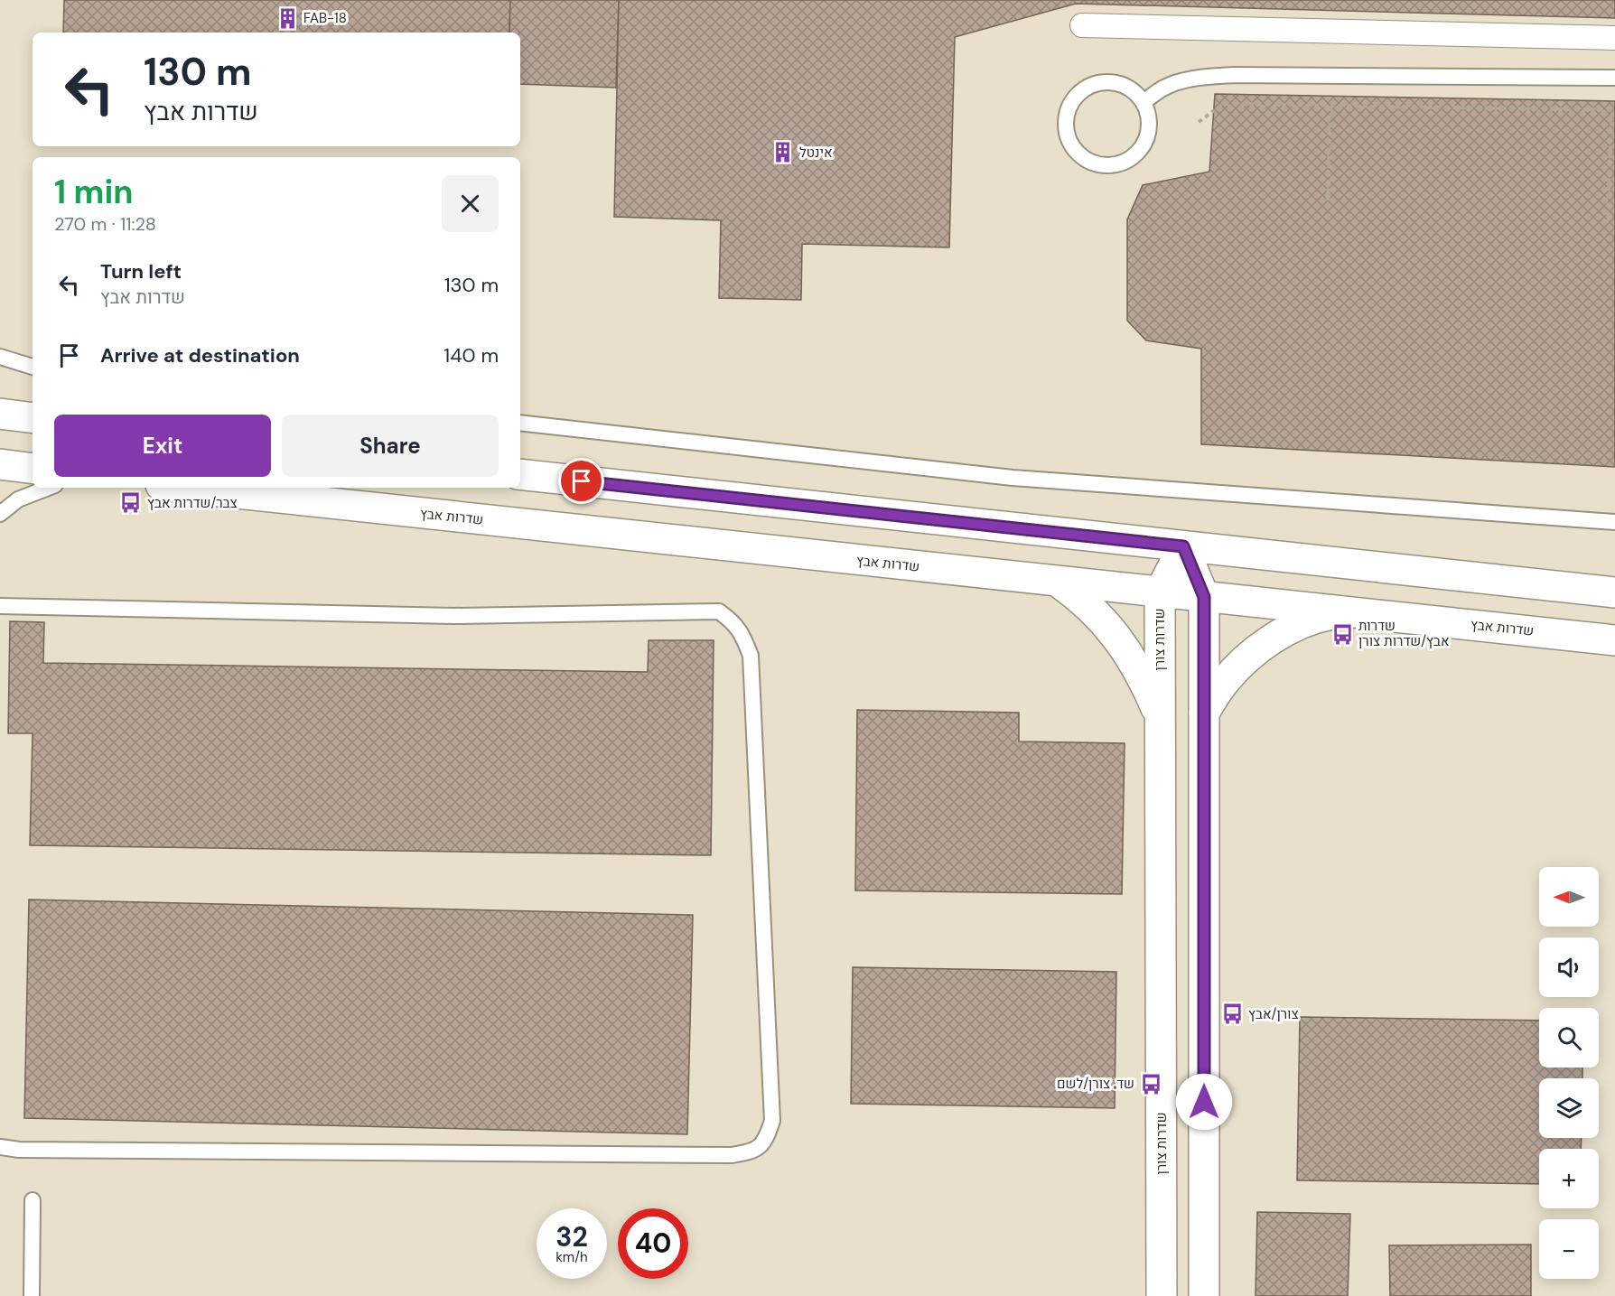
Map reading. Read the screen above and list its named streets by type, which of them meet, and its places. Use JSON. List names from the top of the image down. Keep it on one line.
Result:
{"streets":{"street":["שדרות אבץ","שדרות צורן"]},"crossings":[["שדרות אבץ","שדרות צורן"]],"places":{"building":["FAB-18","אינטל"],"bus stop":["צבר/שדרות אבץ","שדרות אבץ/שדרות צורן","צורן/אבץ","שד. צורן/לשם"]},"north":"left","page":{"turn":["130 m","שדרות אבץ"],"heading":["1 min","270 m · 11:28"],"list":[{"name":"Turn left","note":"שדרות אבץ","value":"130 m"},{"name":"Arrive at destination","value":"140 m"}],"buttons":["Exit","Share"],"map_buttons":["+","−"],"speed":"32 km/h","limit":"40"}}
